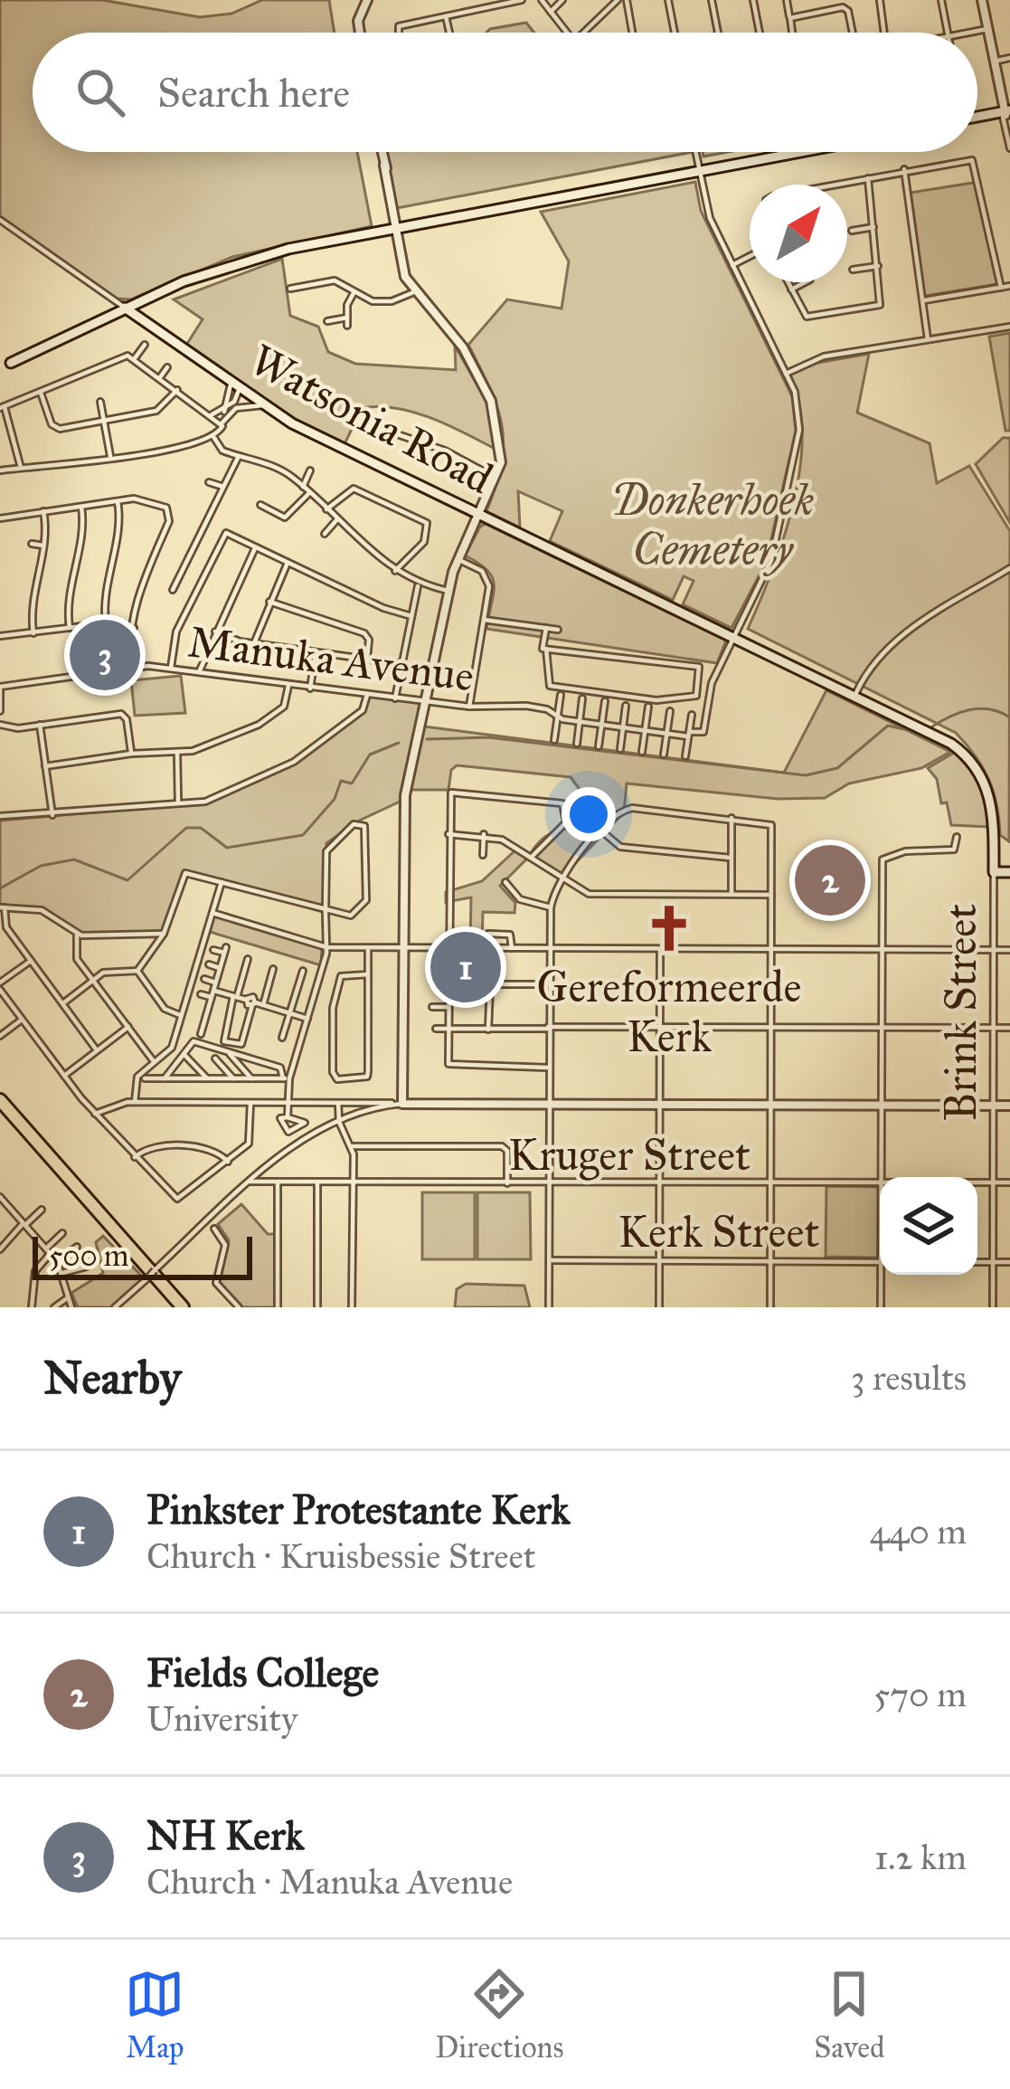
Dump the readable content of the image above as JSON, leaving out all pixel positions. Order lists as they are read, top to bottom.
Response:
{
  "streets": {
    "main road": ["Watsonia Road", "Brink Street"],
    "street": ["Manuka Avenue", "Kruger Street", "Kerk Street"]
  },
  "crossings": [
    ["Watsonia Road", "Brink Street"],
    ["Brink Street", "Kruger Street"]
  ],
  "parks": ["Donkerhoek Cemetery"],
  "places": {
    "church": ["Gereformeerde Kerk"]
  },
  "scale_bar": "500 m",
  "north": "top right",
  "page": {
    "search": "Search here",
    "pins": ["3", "2", "1"],
    "scale": "500 m",
    "heading": ["Nearby", "3 results"],
    "list": [
      {
        "mark": "1",
        "name": "Pinkster Protestante Kerk",
        "note": "Church · Kruisbessie Street",
        "value": "440 m"
      },
      {
        "mark": "2",
        "name": "Fields College",
        "note": "University",
        "value": "570 m"
      },
      {
        "mark": "3",
        "name": "NH Kerk",
        "note": "Church · Manuka Avenue",
        "value": "1.2 km"
      }
    ],
    "nav": ["Map", "Directions", "Saved"]
  }
}
